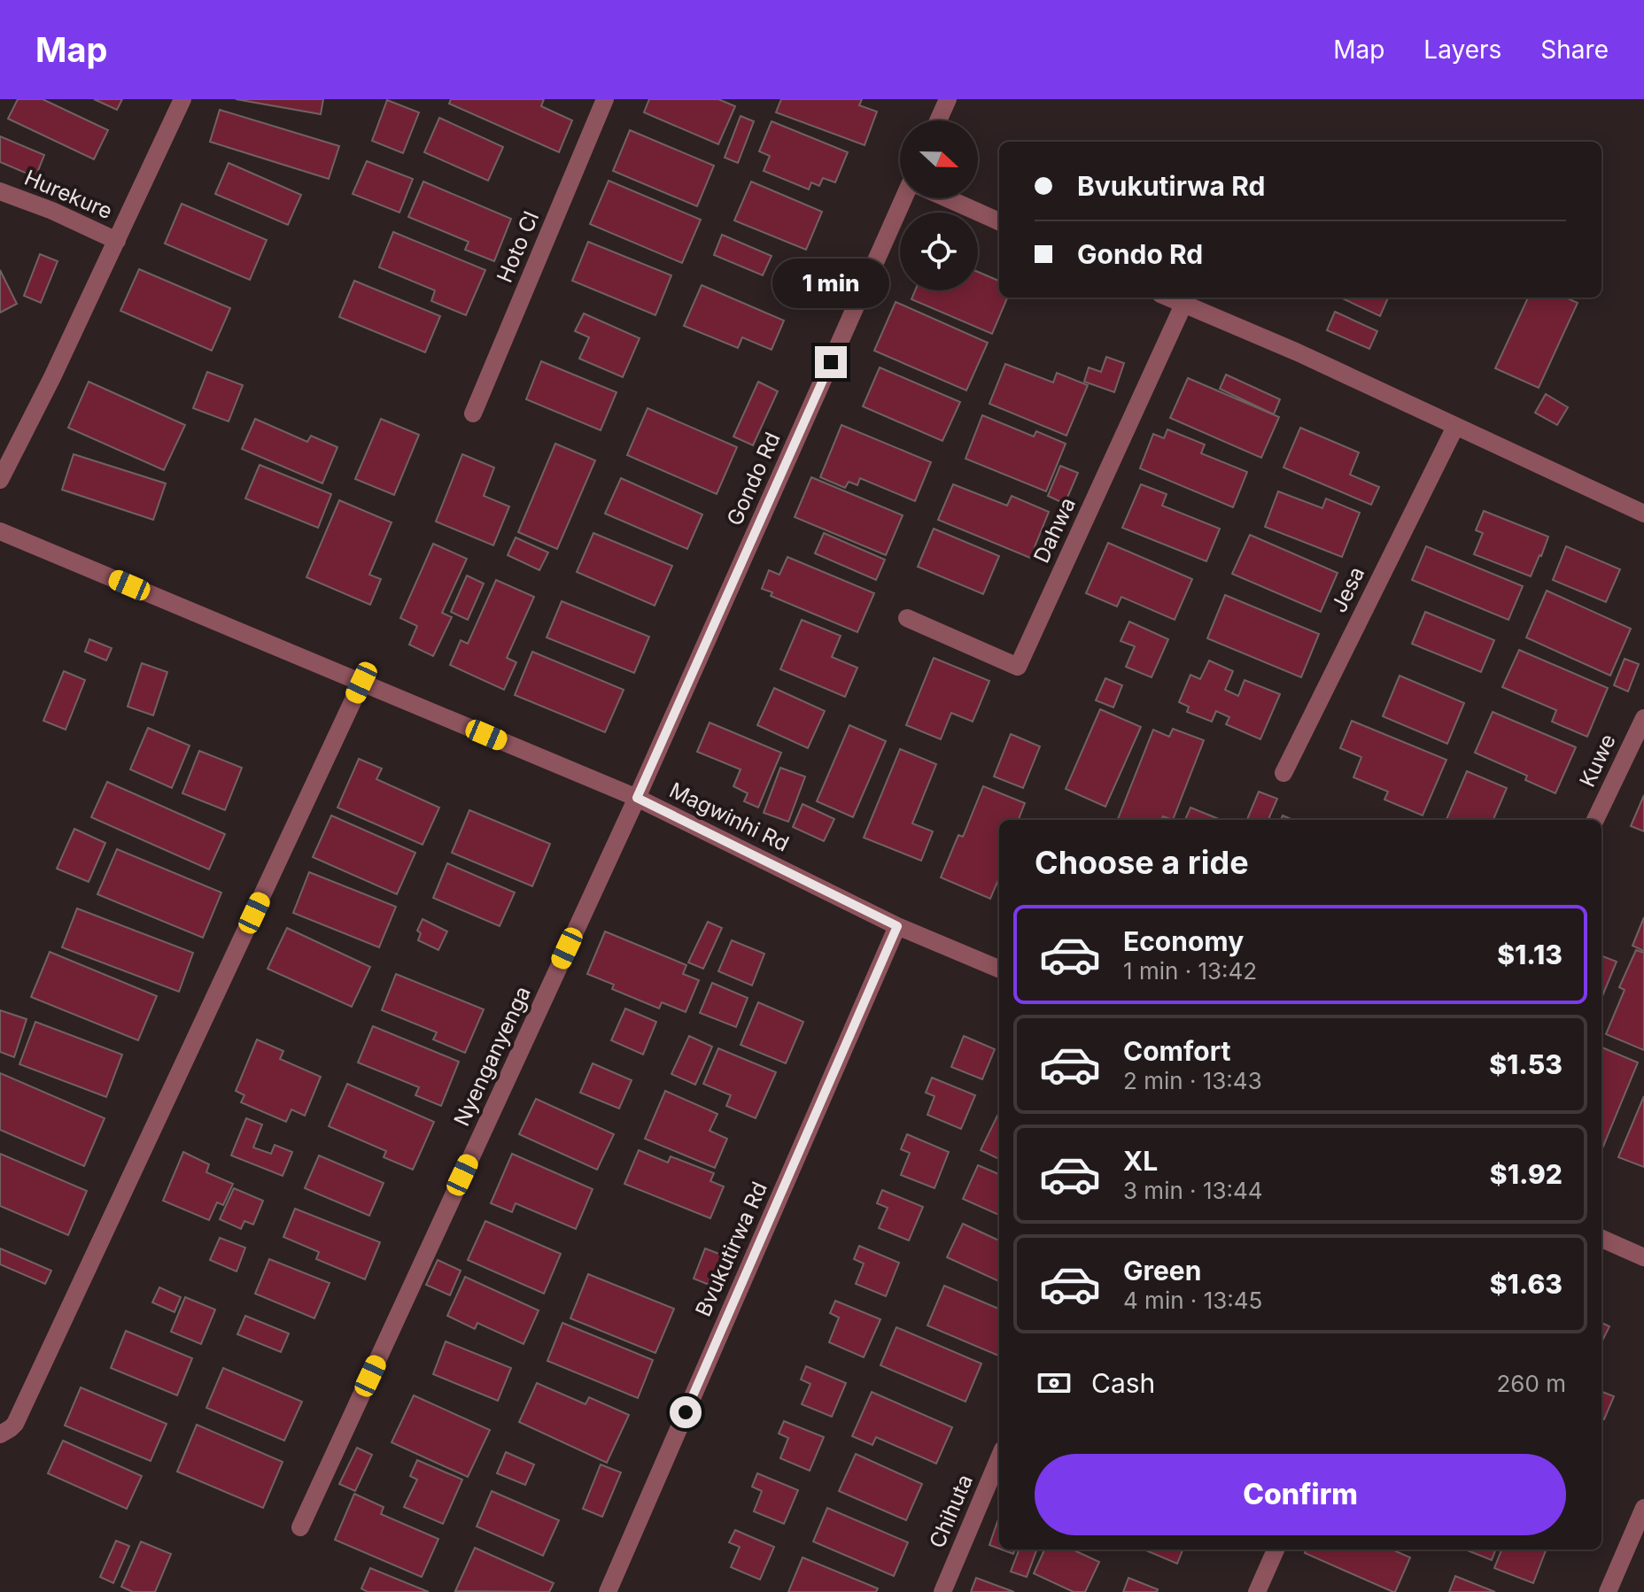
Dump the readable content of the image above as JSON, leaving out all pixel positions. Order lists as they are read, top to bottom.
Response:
{
  "streets": {
    "street": [
      "Hurekure",
      "Hoto Cl",
      "Gondo Rd",
      "Dahwa",
      "Jesa",
      "Kuwe",
      "Magwinhi Rd",
      "Nyenganyenga",
      "Bvukutirwa Rd",
      "Chihuta"
    ]
  },
  "crossings": [
    ["Gondo Rd", "Magwinhi Rd"],
    ["Gondo Rd", "Nyenganyenga"],
    ["Magwinhi Rd", "Nyenganyenga"],
    ["Magwinhi Rd", "Bvukutirwa Rd"]
  ],
  "north": "right",
  "page": {
    "header": "Map",
    "nav": ["Map", "Layers", "Share"],
    "banner": ["Bvukutirwa Rd", "Gondo Rd"],
    "bubble": "1 min",
    "heading": "Choose a ride",
    "list": [
      {
        "name": "Economy",
        "note": "1 min · 13:42",
        "value": "$1.13"
      },
      {
        "name": "Comfort",
        "note": "2 min · 13:43",
        "value": "$1.53"
      },
      {
        "name": "XL",
        "note": "3 min · 13:44",
        "value": "$1.92"
      },
      {
        "name": "Green",
        "note": "4 min · 13:45",
        "value": "$1.63"
      }
    ],
    "pay": ["Cash", "260 m"],
    "buttons": "Confirm"
  }
}
